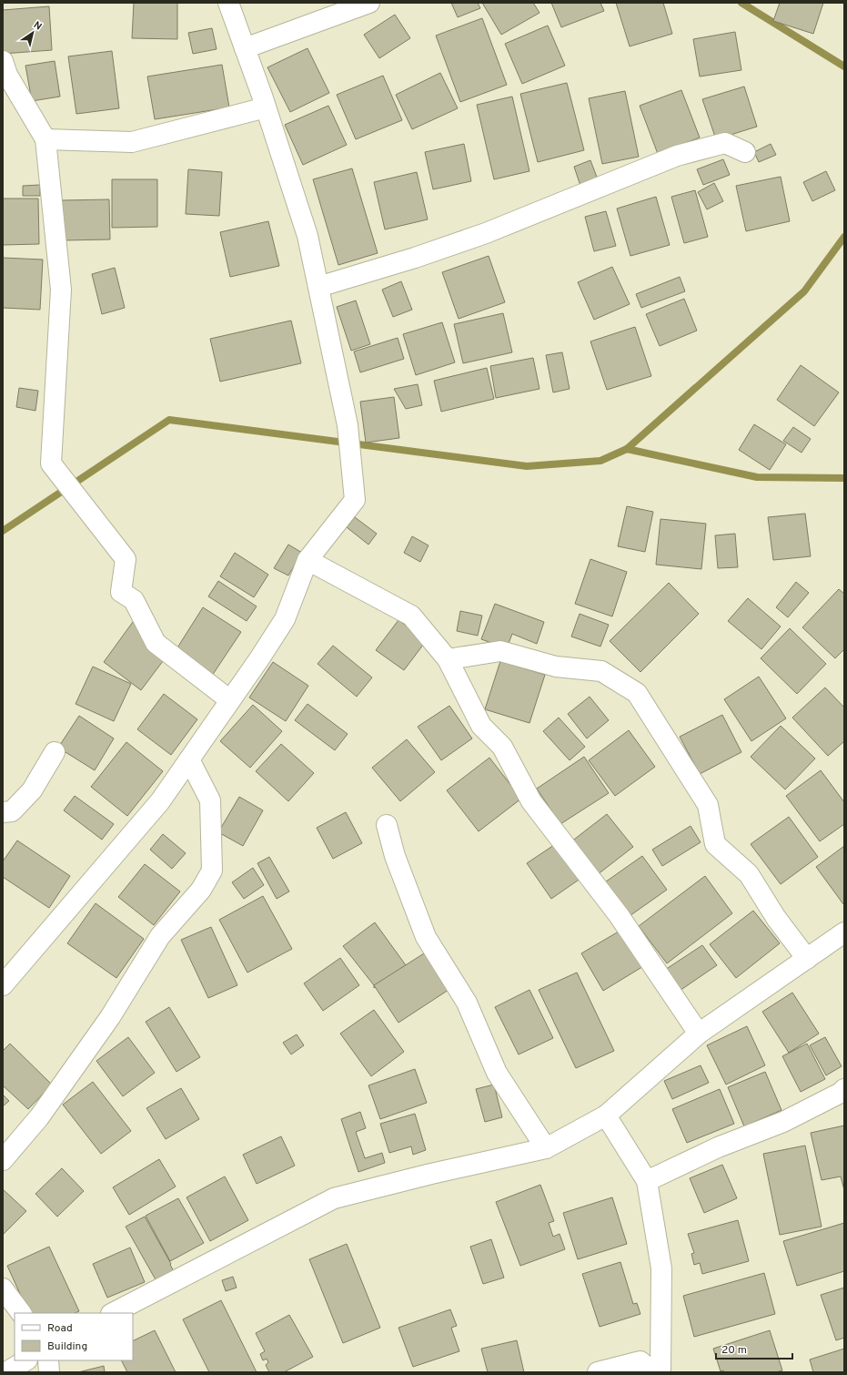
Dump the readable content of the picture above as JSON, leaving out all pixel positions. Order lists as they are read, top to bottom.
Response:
{
  "legend": ["Road", "Building"],
  "scale_bar": "20 m",
  "north": "top right"
}
